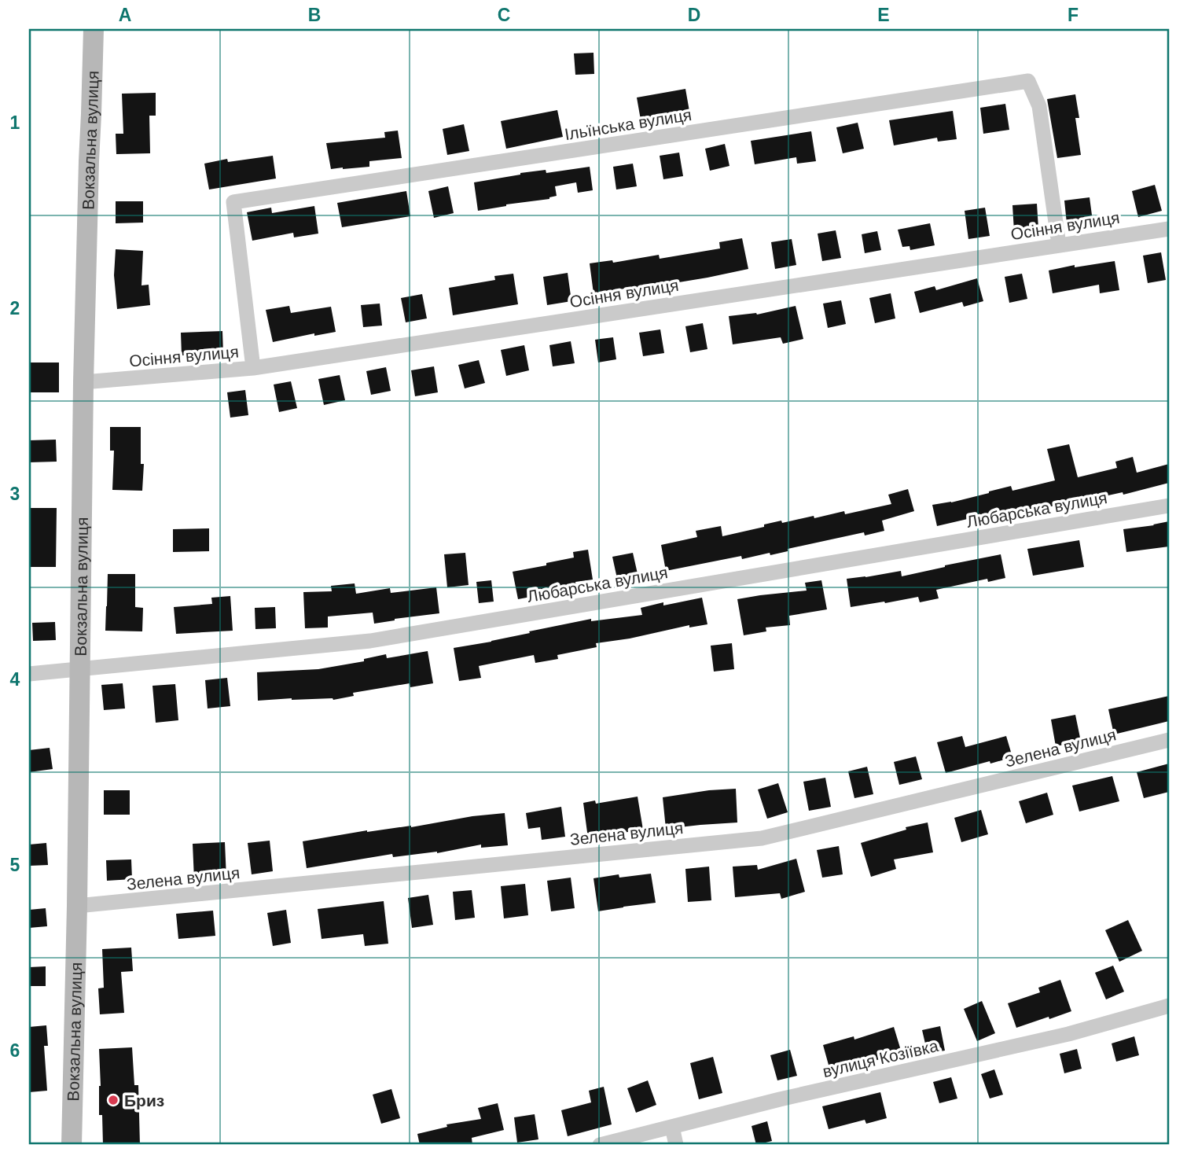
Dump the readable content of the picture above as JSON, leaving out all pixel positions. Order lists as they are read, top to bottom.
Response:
{
  "streets": {
    "main road": ["Вокзальна вулиця"],
    "street": [
      "Ільїнська вулиця",
      "Осіння вулиця",
      "Любарська вулиця",
      "Зелена вулиця",
      "вулиця Козіївка"
    ]
  },
  "crossings": [
    ["Ільїнська вулиця", "Осіння вулиця"],
    ["Вокзальна вулиця", "Осіння вулиця"],
    ["Вокзальна вулиця", "Любарська вулиця"],
    ["Вокзальна вулиця", "Зелена вулиця"]
  ],
  "places": ["Бриз"],
  "grid": {
    "columns": [
      "A",
      "B",
      "C",
      "D",
      "E",
      "F"
    ],
    "rows": [
      "1",
      "2",
      "3",
      "4",
      "5",
      "6"
    ]
  }
}
